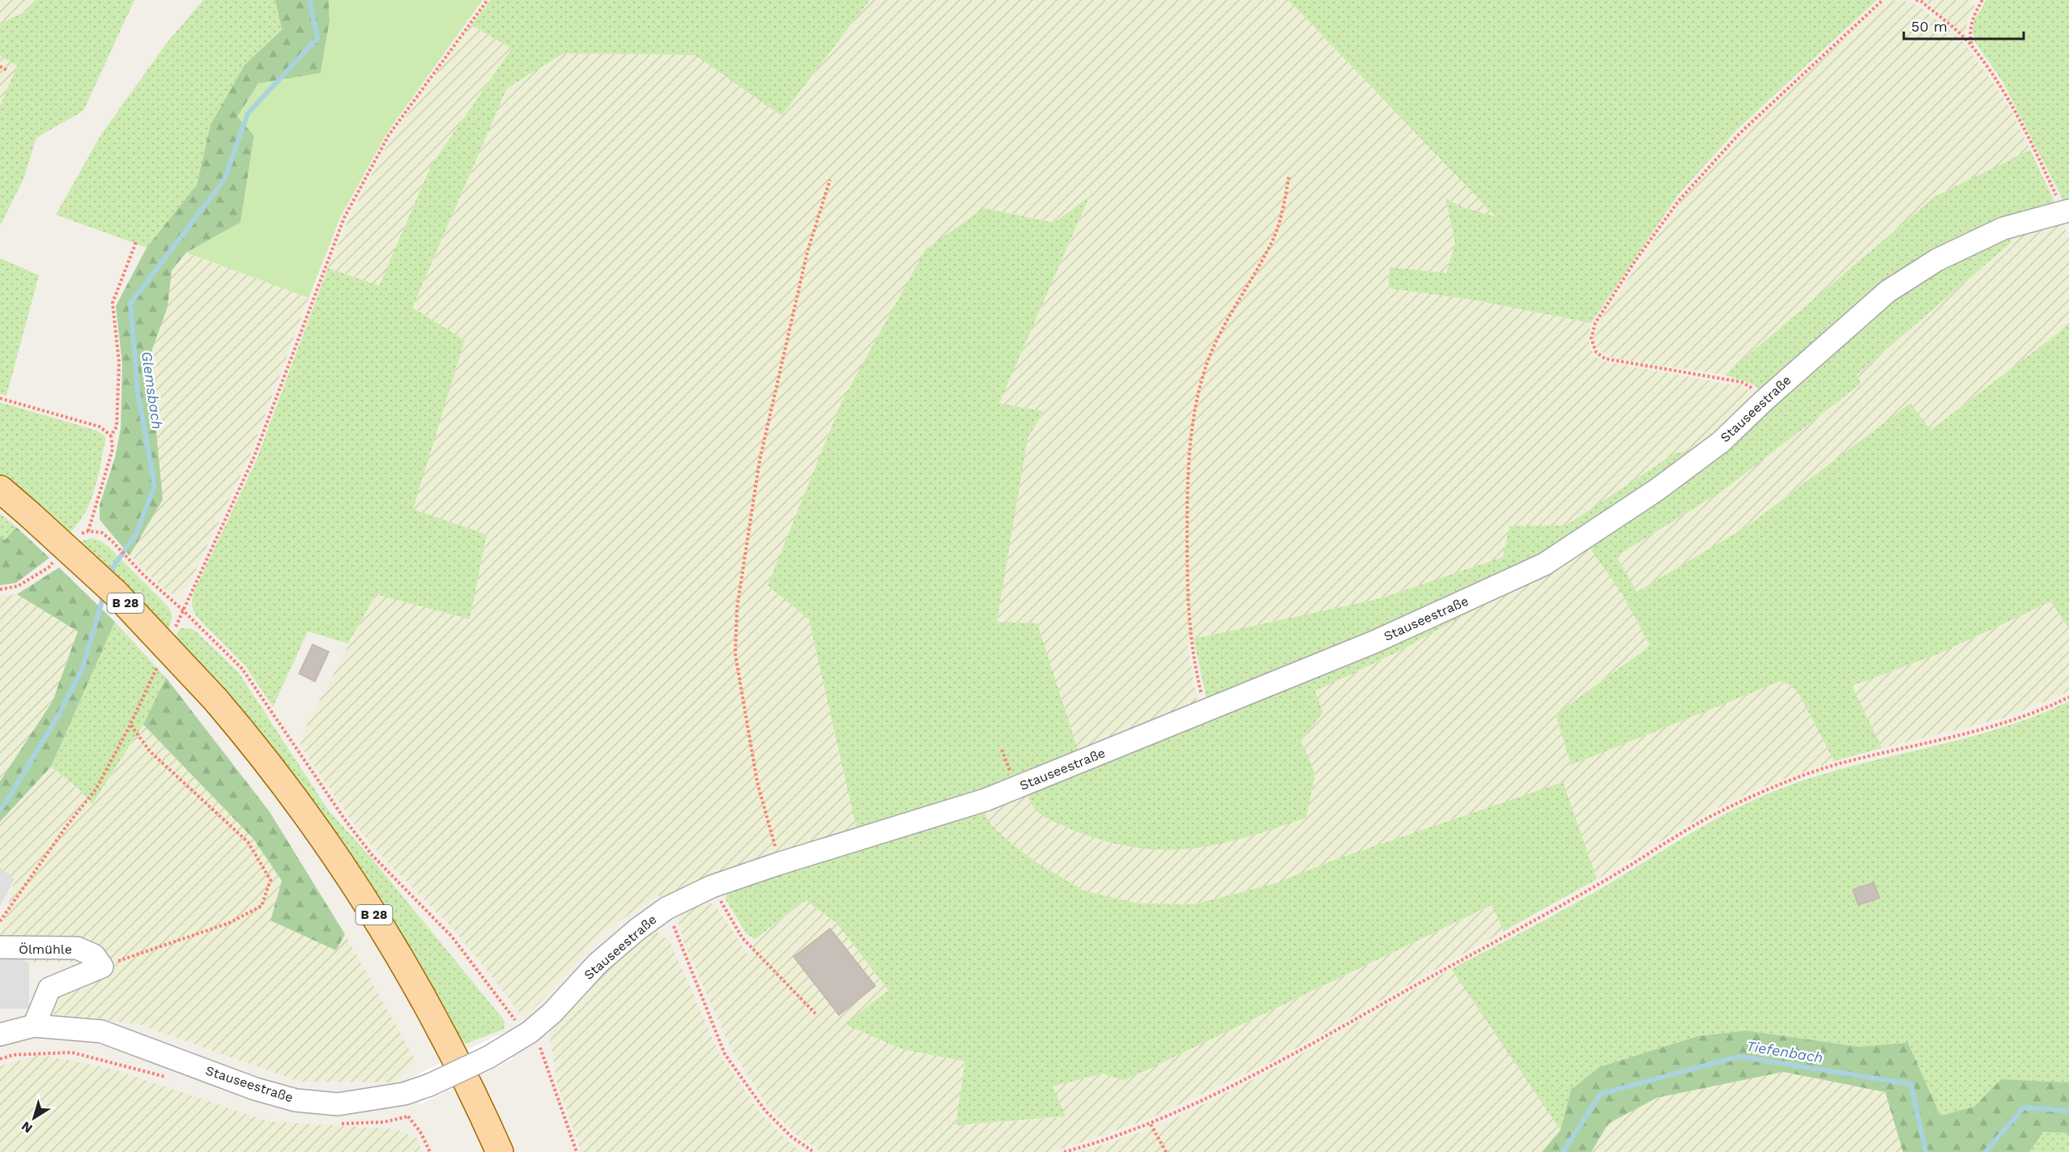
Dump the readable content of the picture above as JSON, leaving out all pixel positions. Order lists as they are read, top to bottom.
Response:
{
  "streets": {
    "main road": ["B 28"],
    "street": ["Stauseestraße", "Ölmühle"]
  },
  "water": ["Glemsbach", "Tiefenbach"],
  "scale_bar": "50 m",
  "north": "bottom left"
}
